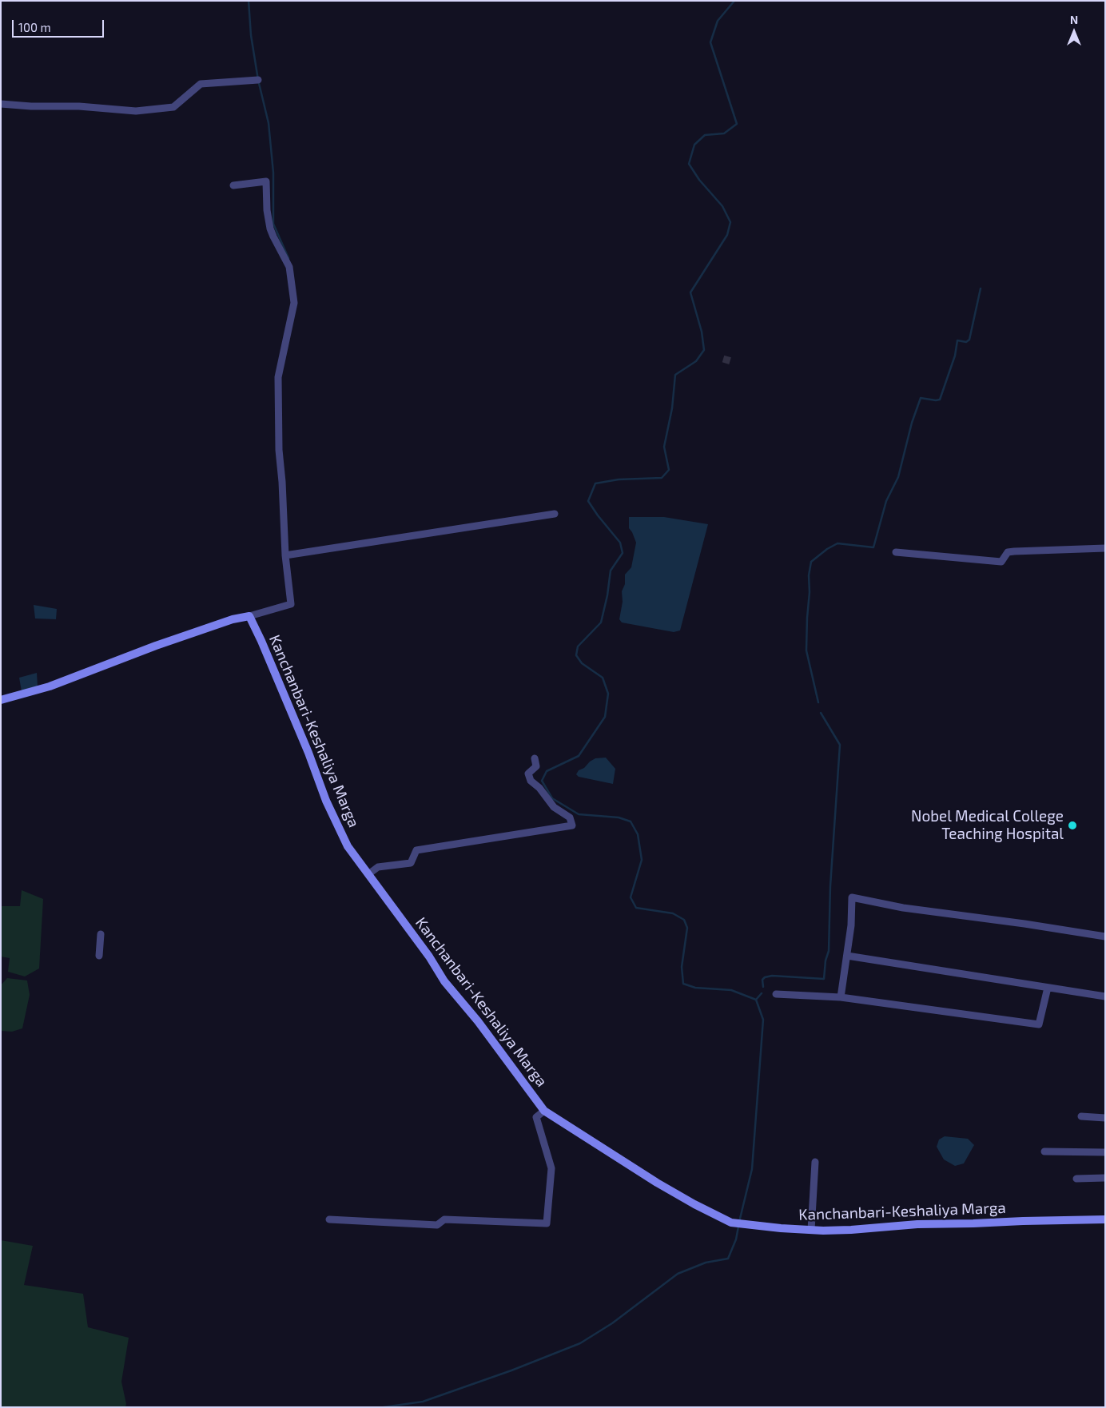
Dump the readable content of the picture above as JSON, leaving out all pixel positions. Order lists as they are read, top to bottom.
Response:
{
  "streets": {
    "street": ["Kanchanbari-Keshaliya Marga"]
  },
  "places": ["Nobel Medical College Teaching Hospital"],
  "scale_bar": "100 m",
  "north": "top"
}
